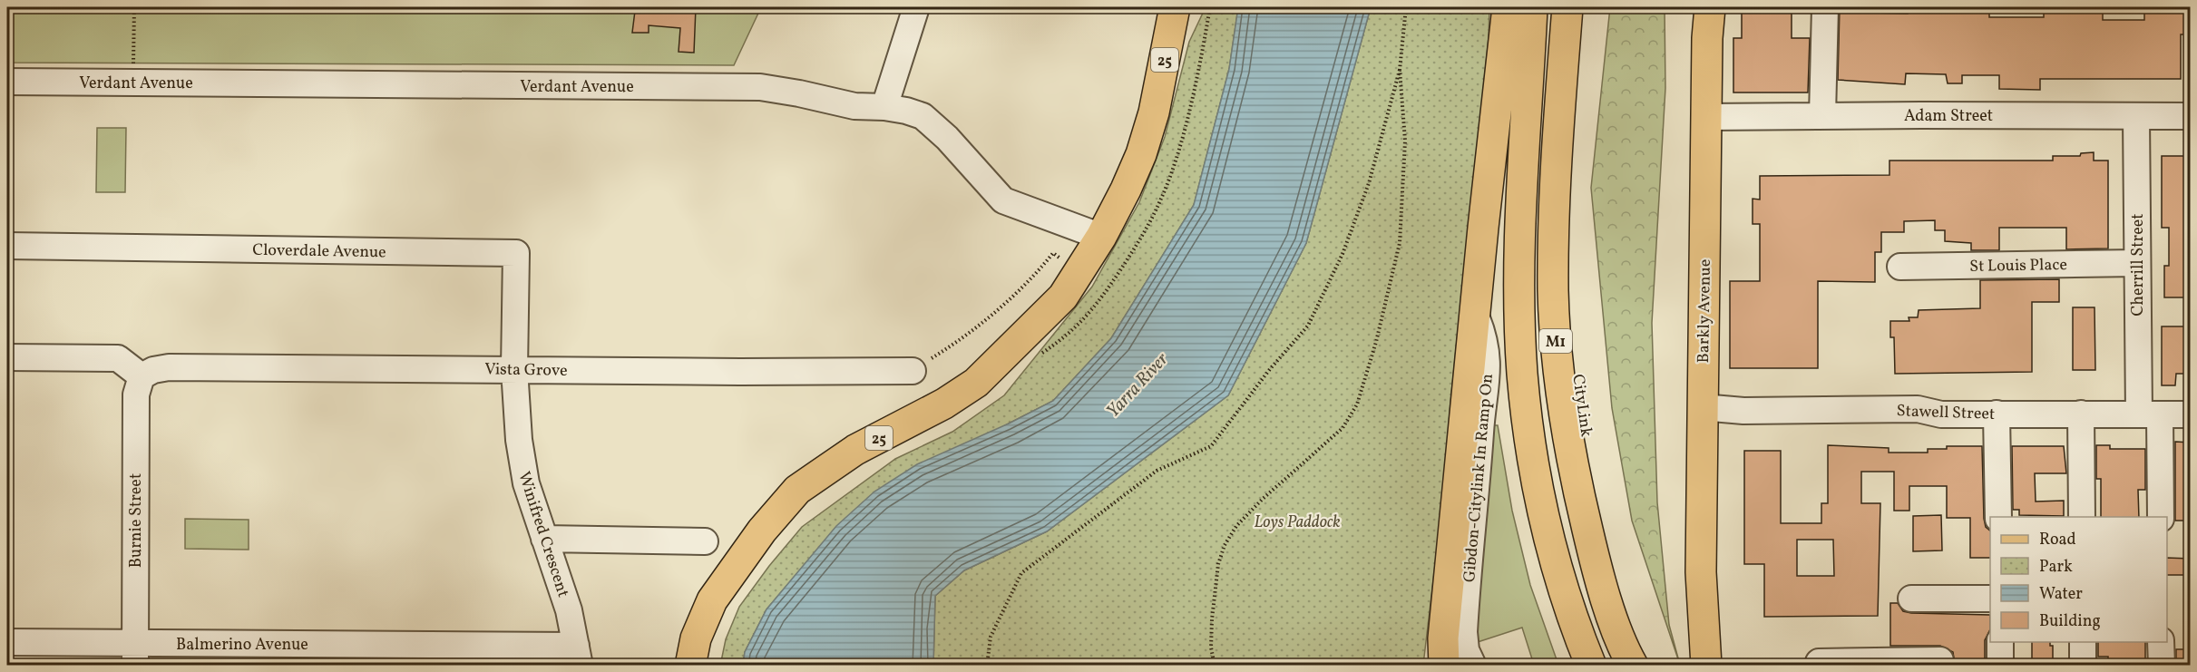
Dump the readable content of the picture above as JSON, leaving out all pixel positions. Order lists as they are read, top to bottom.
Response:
{
  "streets": {
    "main road": [
      "25",
      "Barkly Avenue",
      "M1",
      "CityLink"
    ],
    "street": [
      "Verdant Avenue",
      "Adam Street",
      "Cloverdale Avenue",
      "St Louis Place",
      "Cherrill Street",
      "Vista Grove",
      "Stawell Street",
      "Burnie Street",
      "Winifred Crescent",
      "Balmerino Avenue"
    ]
  },
  "crossings": [
    ["25", "Verdant Avenue"],
    ["Adam Street", "Cherrill Street"],
    ["Adam Street", "Barkly Avenue"],
    ["Cloverdale Avenue", "Vista Grove"],
    ["Cloverdale Avenue", "Winifred Crescent"],
    ["St Louis Place", "Cherrill Street"],
    ["Cherrill Street", "Stawell Street"],
    ["Barkly Avenue", "Stawell Street"],
    ["Vista Grove", "Burnie Street"],
    ["Vista Grove", "Winifred Crescent"],
    ["Burnie Street", "Balmerino Avenue"],
    ["Winifred Crescent", "Balmerino Avenue"]
  ],
  "water": ["Yarra River"],
  "parks": ["Loys Paddock"],
  "legend": [
    "Road",
    "Park",
    "Water",
    "Building"
  ]
}
